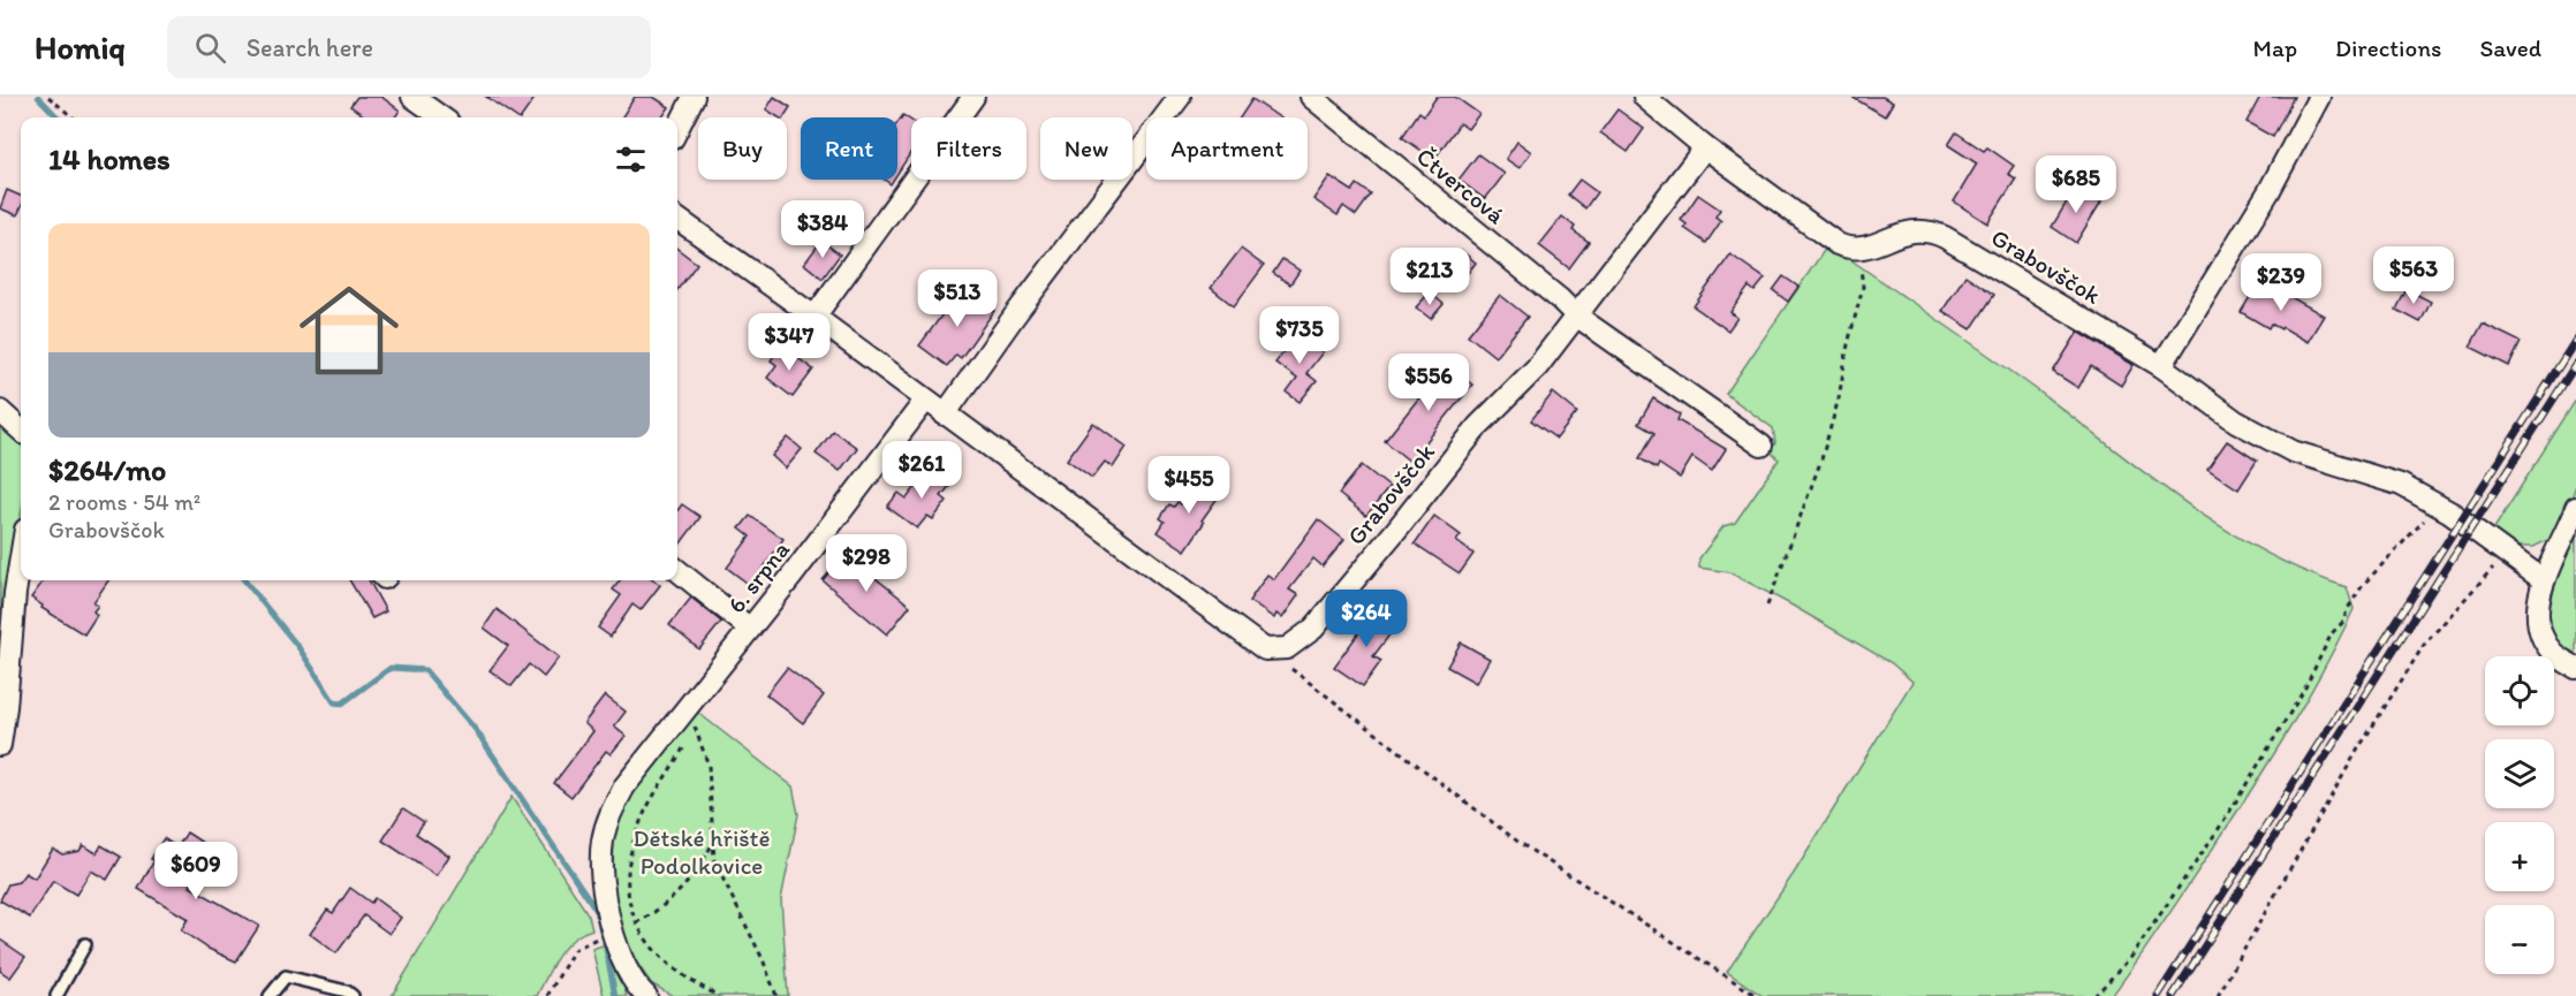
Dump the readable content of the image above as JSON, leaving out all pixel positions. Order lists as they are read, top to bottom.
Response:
{
  "streets": {
    "street": ["Čtvercová", "Grabovščok", "6. srpna"]
  },
  "crossings": [
    ["Čtvercová", "Grabovščok"]
  ],
  "parks": ["Dětské hřiště Podolkovice"],
  "page": {
    "header": "Homiq",
    "search": "Search here",
    "nav": ["Map", "Directions", "Saved"],
    "chip": [
      "Buy",
      "Rent",
      "Filters",
      "New",
      "Apartment"
    ],
    "heading": "14 homes",
    "price": [
      "$685",
      "$384",
      "$563",
      "$213",
      "$239",
      "$513",
      "$735",
      "$347",
      "$556",
      "$261",
      "$455",
      "$298",
      "$264",
      "$609"
    ],
    "list": [
      {
        "name": "$264/mo",
        "note": "2 rooms · 54 m² · Grabovščok"
      }
    ],
    "map_buttons": ["+", "−"]
  }
}
